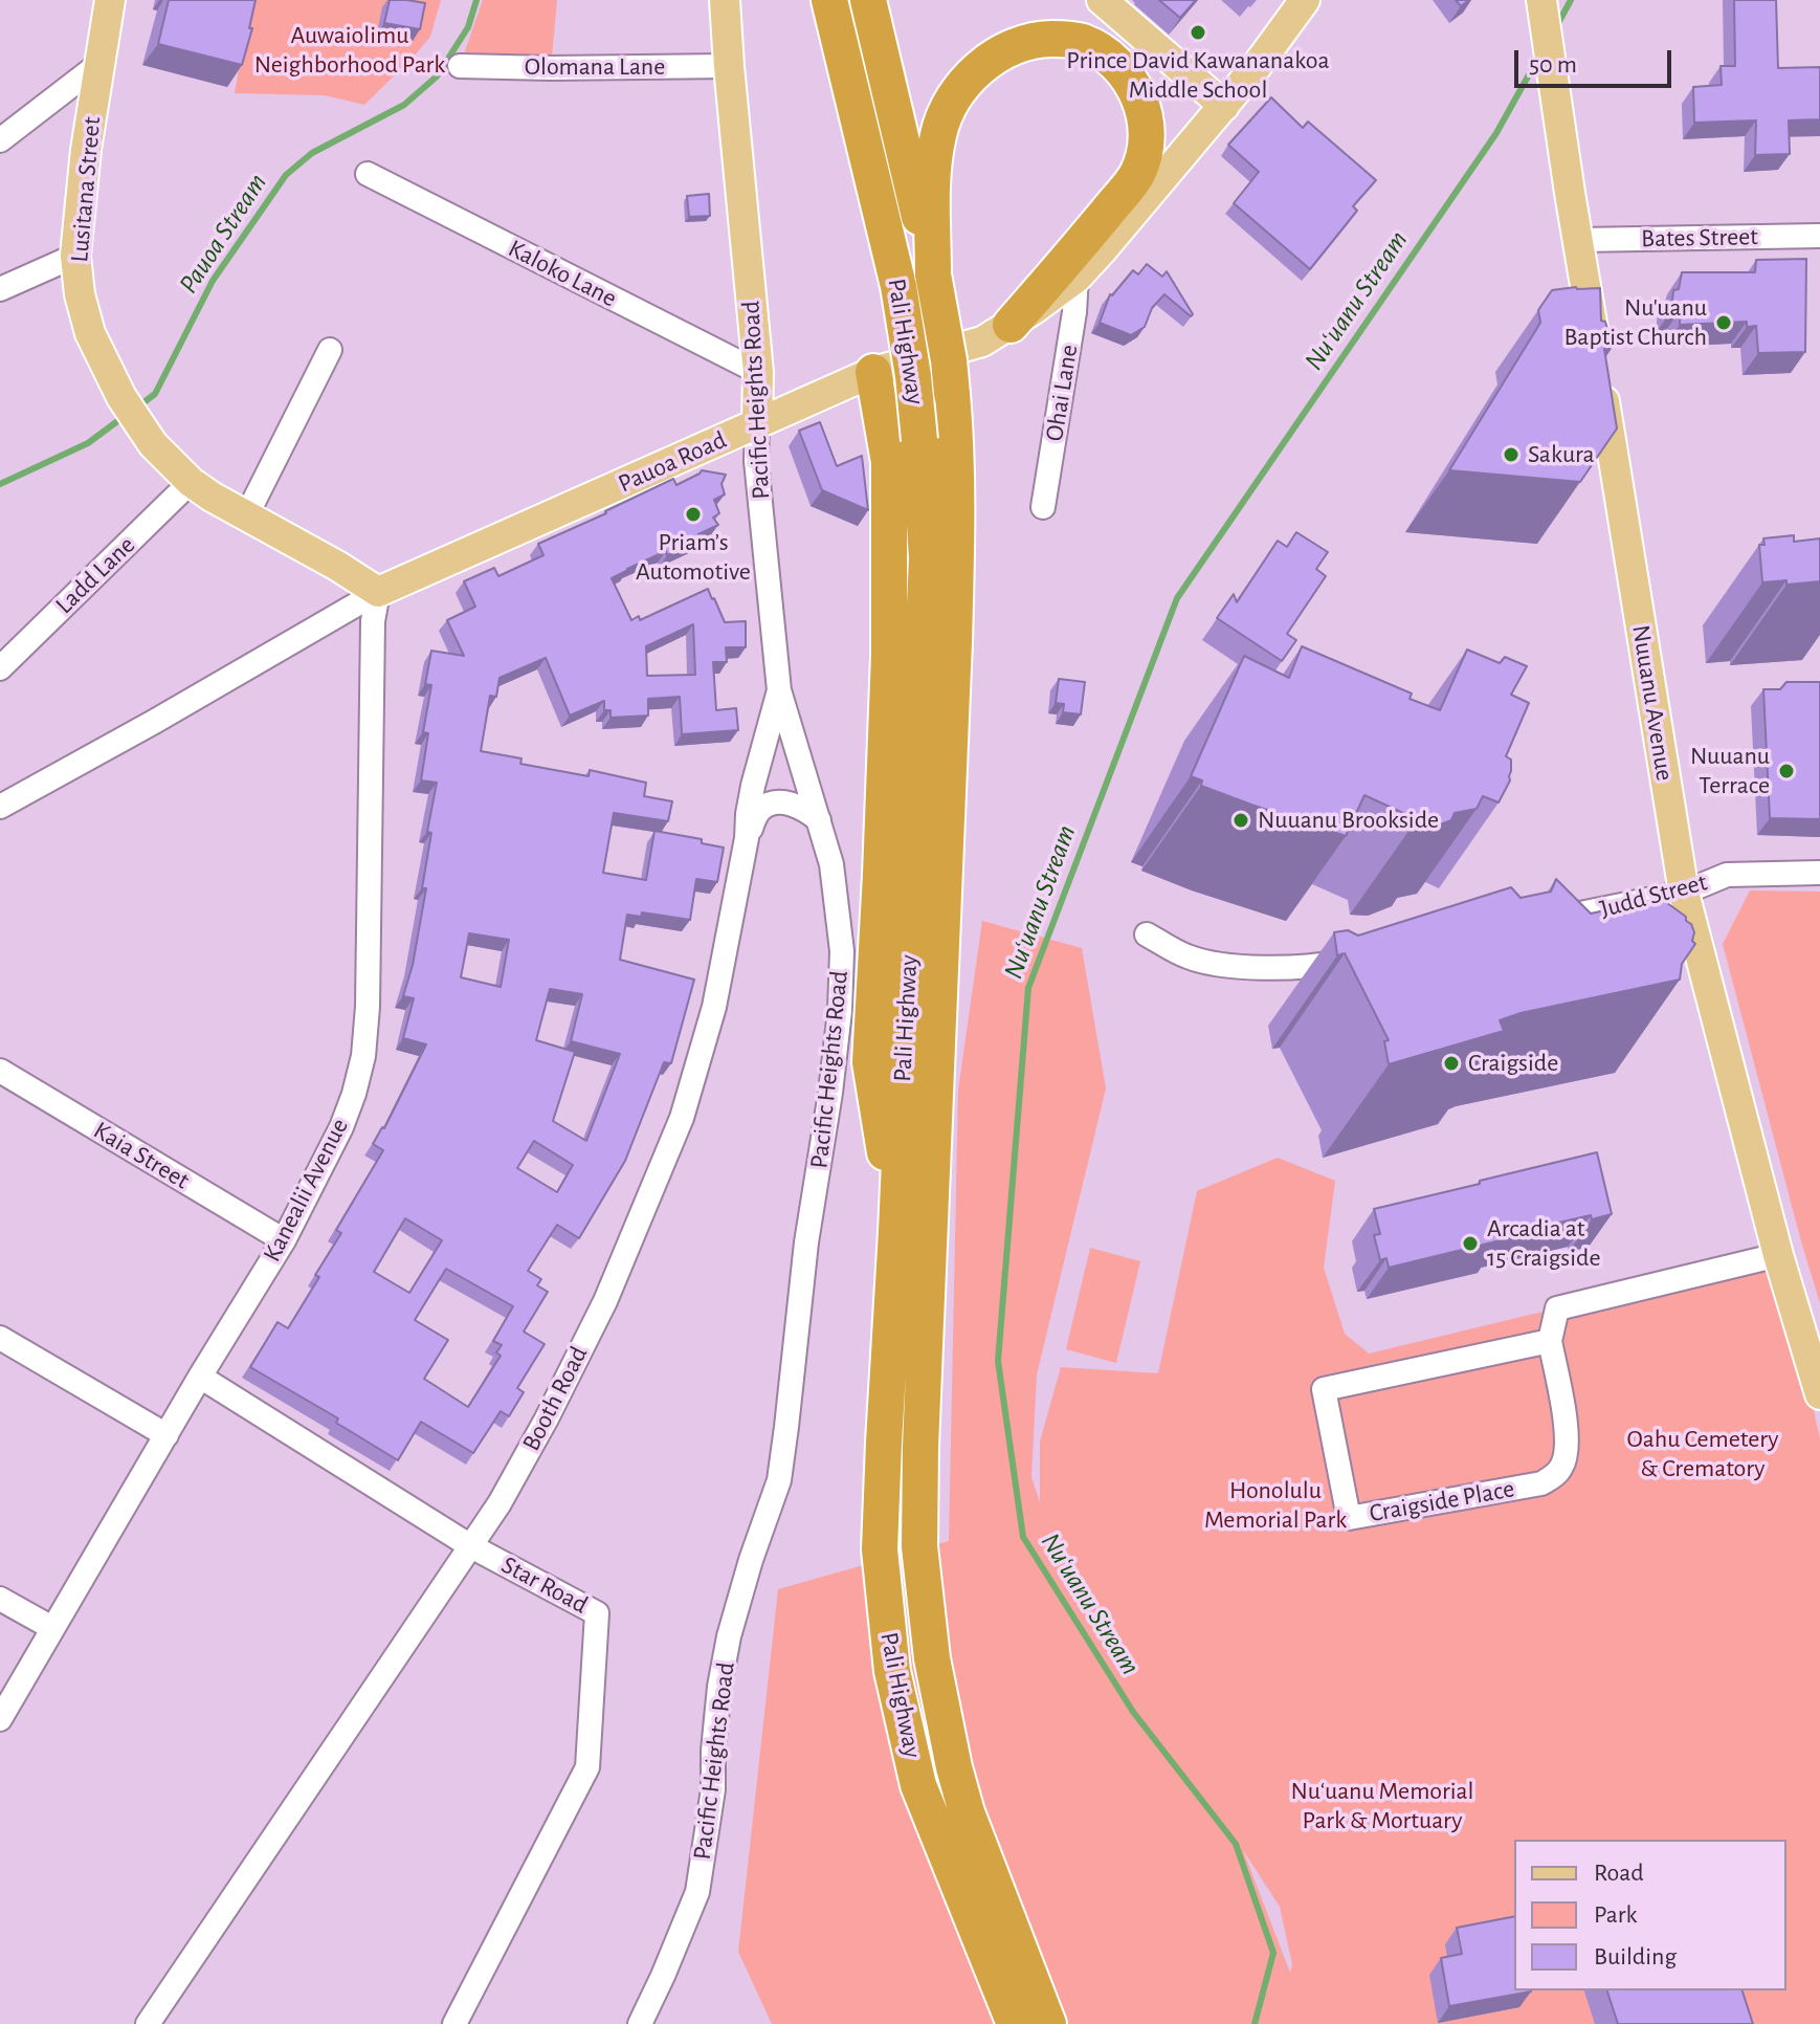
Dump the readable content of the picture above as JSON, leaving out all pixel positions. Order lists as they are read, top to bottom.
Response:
{
  "streets": {
    "highway": ["Pali Highway"],
    "main road": [
      "Lusitana Street",
      "Pacific Heights Road",
      "Pauoa Road",
      "Nuuanu Avenue"
    ],
    "street": [
      "Olomana Lane",
      "Bates Street",
      "Kaloko Lane",
      "Ohai Lane",
      "Ladd Lane",
      "Judd Street",
      "Kaia Street",
      "Kanealii Avenue",
      "Booth Road",
      "Craigside Place",
      "Star Road"
    ]
  },
  "crossings": [
    ["Olomana Lane", "Pacific Heights Road"],
    ["Lusitana Street", "Pauoa Road"],
    ["Lusitana Street", "Ladd Lane"],
    ["Lusitana Street", "Kanealii Avenue"],
    ["Bates Street", "Nuuanu Avenue"],
    ["Kaloko Lane", "Pacific Heights Road"],
    ["Ohai Lane", "Pauoa Road"],
    ["Pacific Heights Road", "Pauoa Road"],
    ["Pacific Heights Road", "Booth Road"],
    ["Pauoa Road", "Kanealii Avenue"],
    ["Nuuanu Avenue", "Judd Street"],
    ["Kaia Street", "Kanealii Avenue"],
    ["Kanealii Avenue", "Star Road"],
    ["Booth Road", "Star Road"]
  ],
  "water": ["Pauoa Stream", "Nuʻuanu Stream"],
  "parks": [
    "Auwaiolimu Neighborhood Park",
    "Oahu Cemetery & Crematory",
    "Honolulu Memorial Park",
    "Nuʻuanu Memorial Park & Mortuary"
  ],
  "places": [
    "Prince David Kawananakoa Middle School",
    "Nu'uanu Baptist Church",
    "Sakura",
    "Priam’s Automotive",
    "Nuuanu Terrace",
    "Nuuanu Brookside",
    "Craigside",
    "Arcadia at 15 Craigside"
  ],
  "legend": ["Road", "Park", "Building"],
  "scale_bar": "50 m"
}
